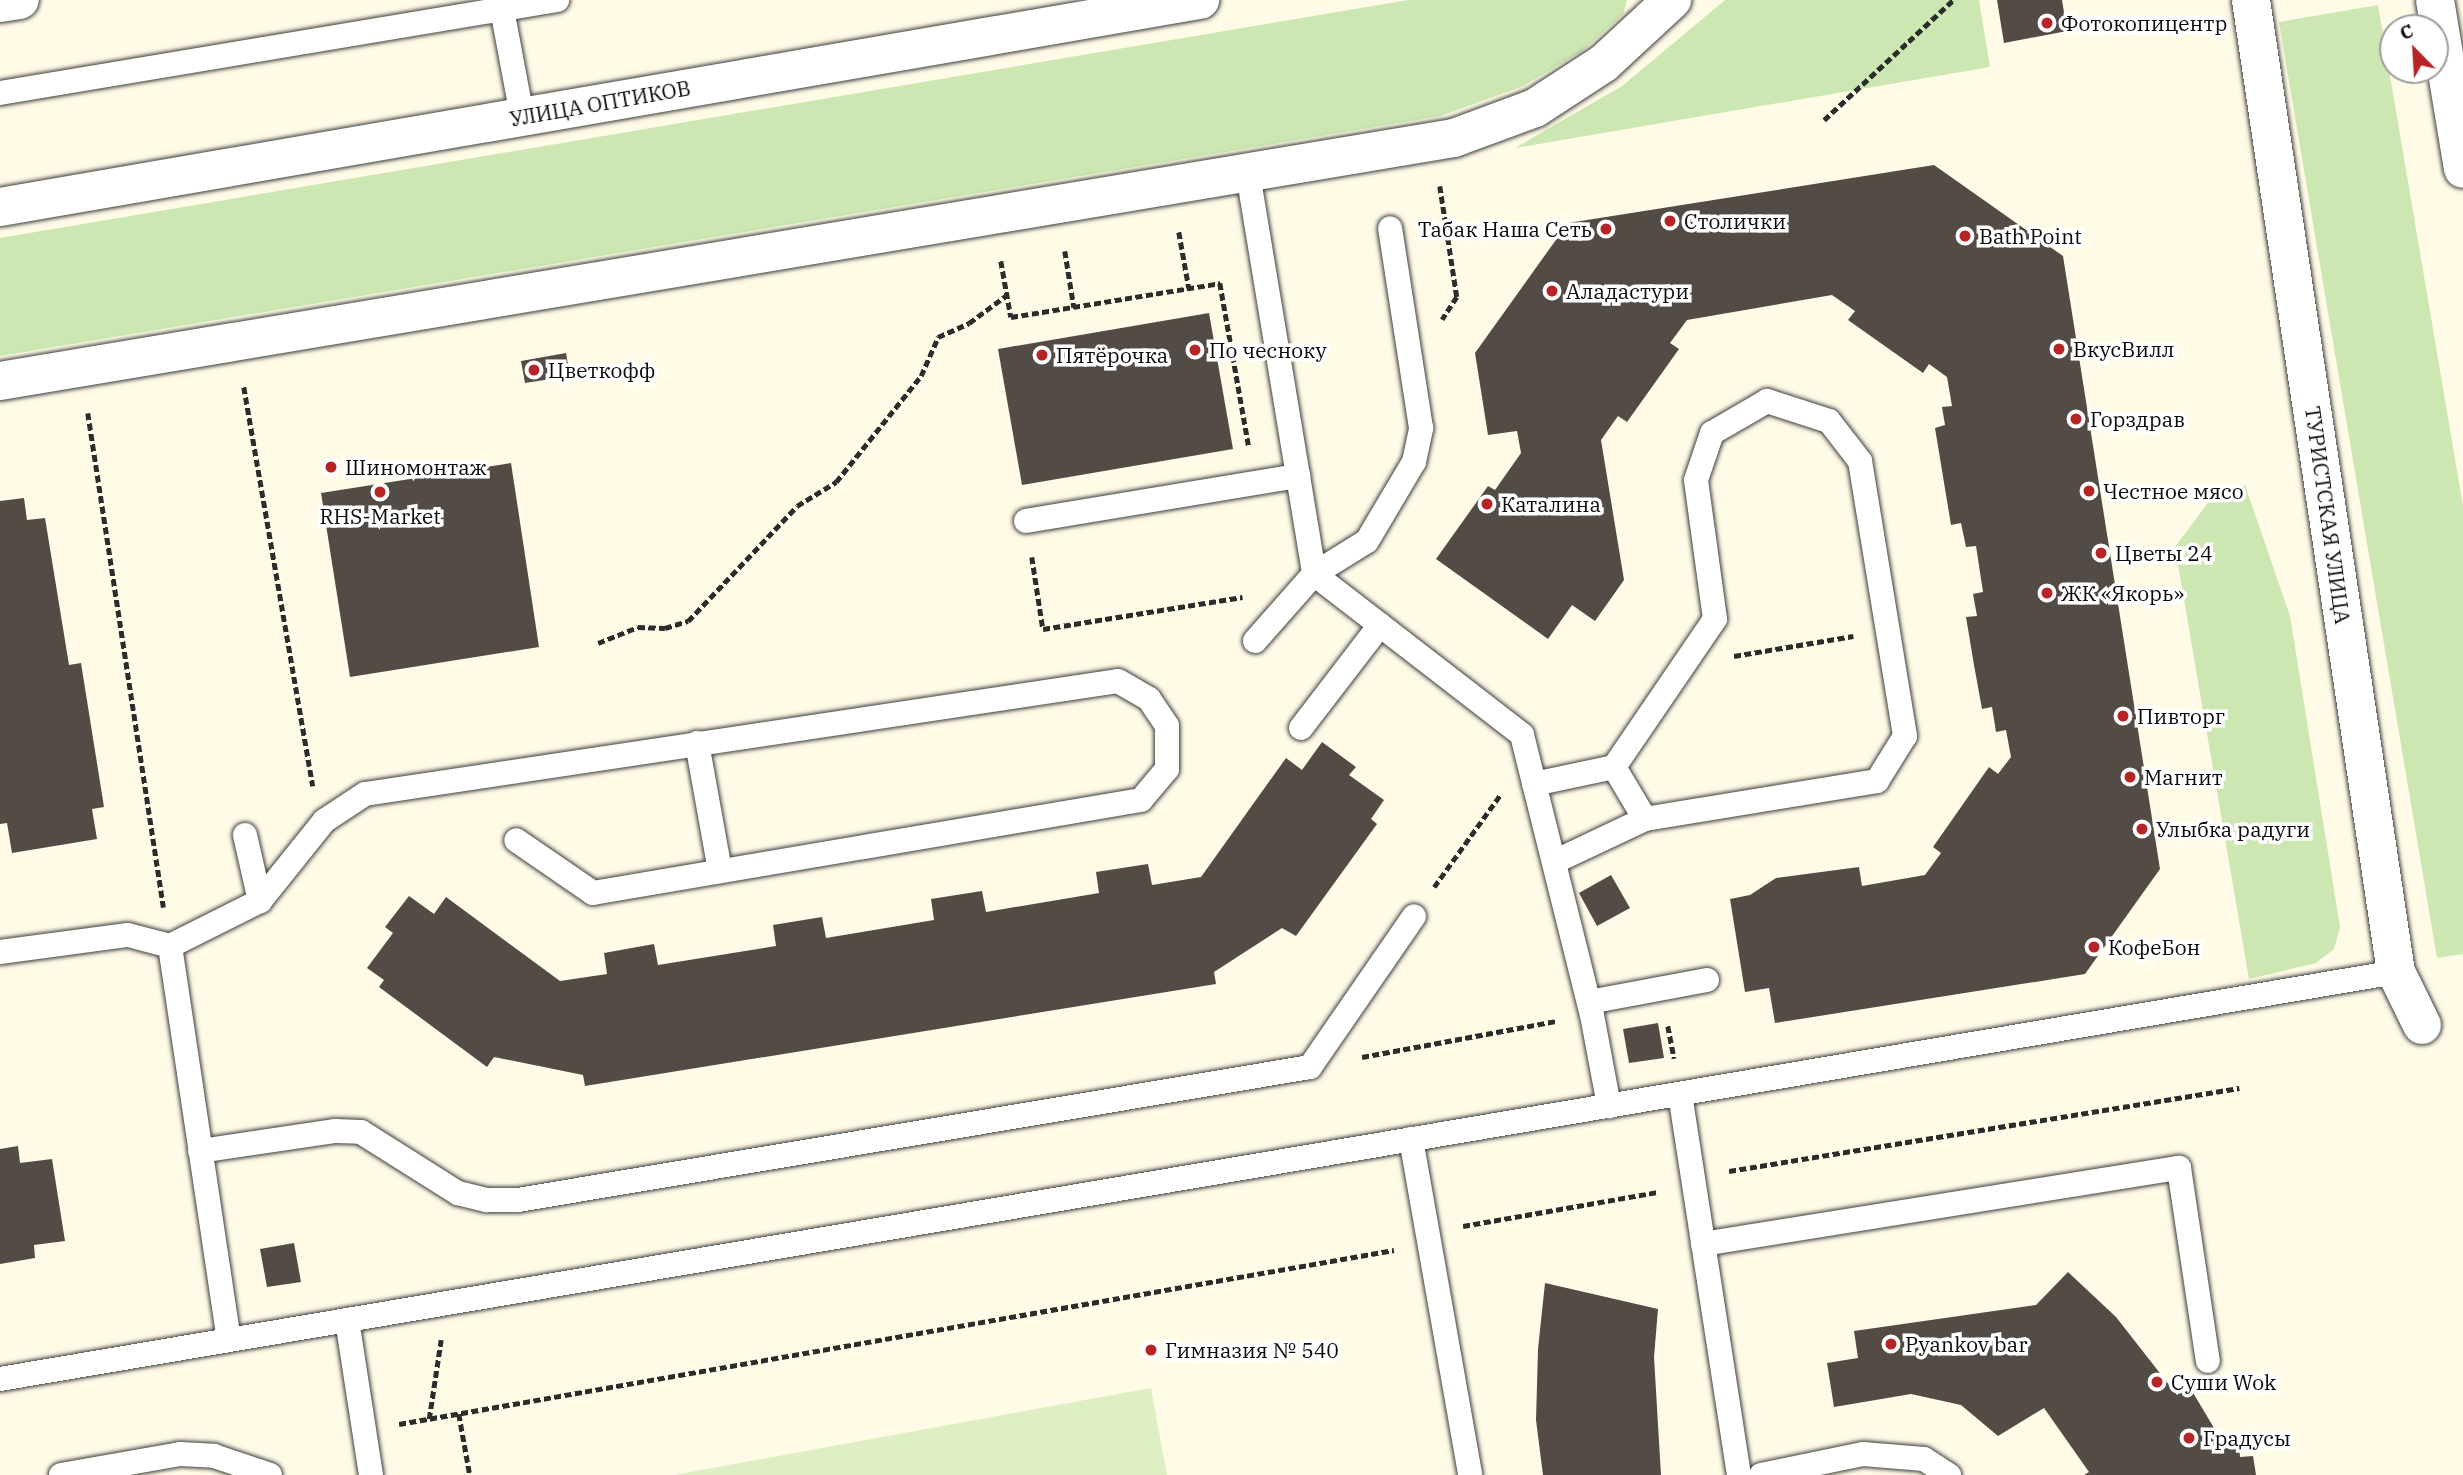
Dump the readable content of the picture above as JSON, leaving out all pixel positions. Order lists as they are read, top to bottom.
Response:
{
  "streets": {
    "street": ["УЛИЦА ОПТИКОВ", "ТУРИСТСКАЯ УЛИЦА"]
  },
  "places": [
    "Фотокопицентр",
    "Столички",
    "Табак Наша Сеть",
    "Bath Point",
    "Аладастури",
    "ВкусВилл",
    "По чесноку",
    "Пятёрочка",
    "Цветкофф",
    "Горздрав",
    "Шиномонтаж",
    "Честное мясо",
    "RHS-Market",
    "Каталина",
    "Цветы 24",
    "ЖК «Якорь»",
    "Пивторг",
    "Магнит",
    "Улыбка радуги",
    "КофеБон",
    "Pyankov bar",
    "Гимназия № 540",
    "Суши Wok",
    "Градусы"
  ],
  "north": "top left"
}
